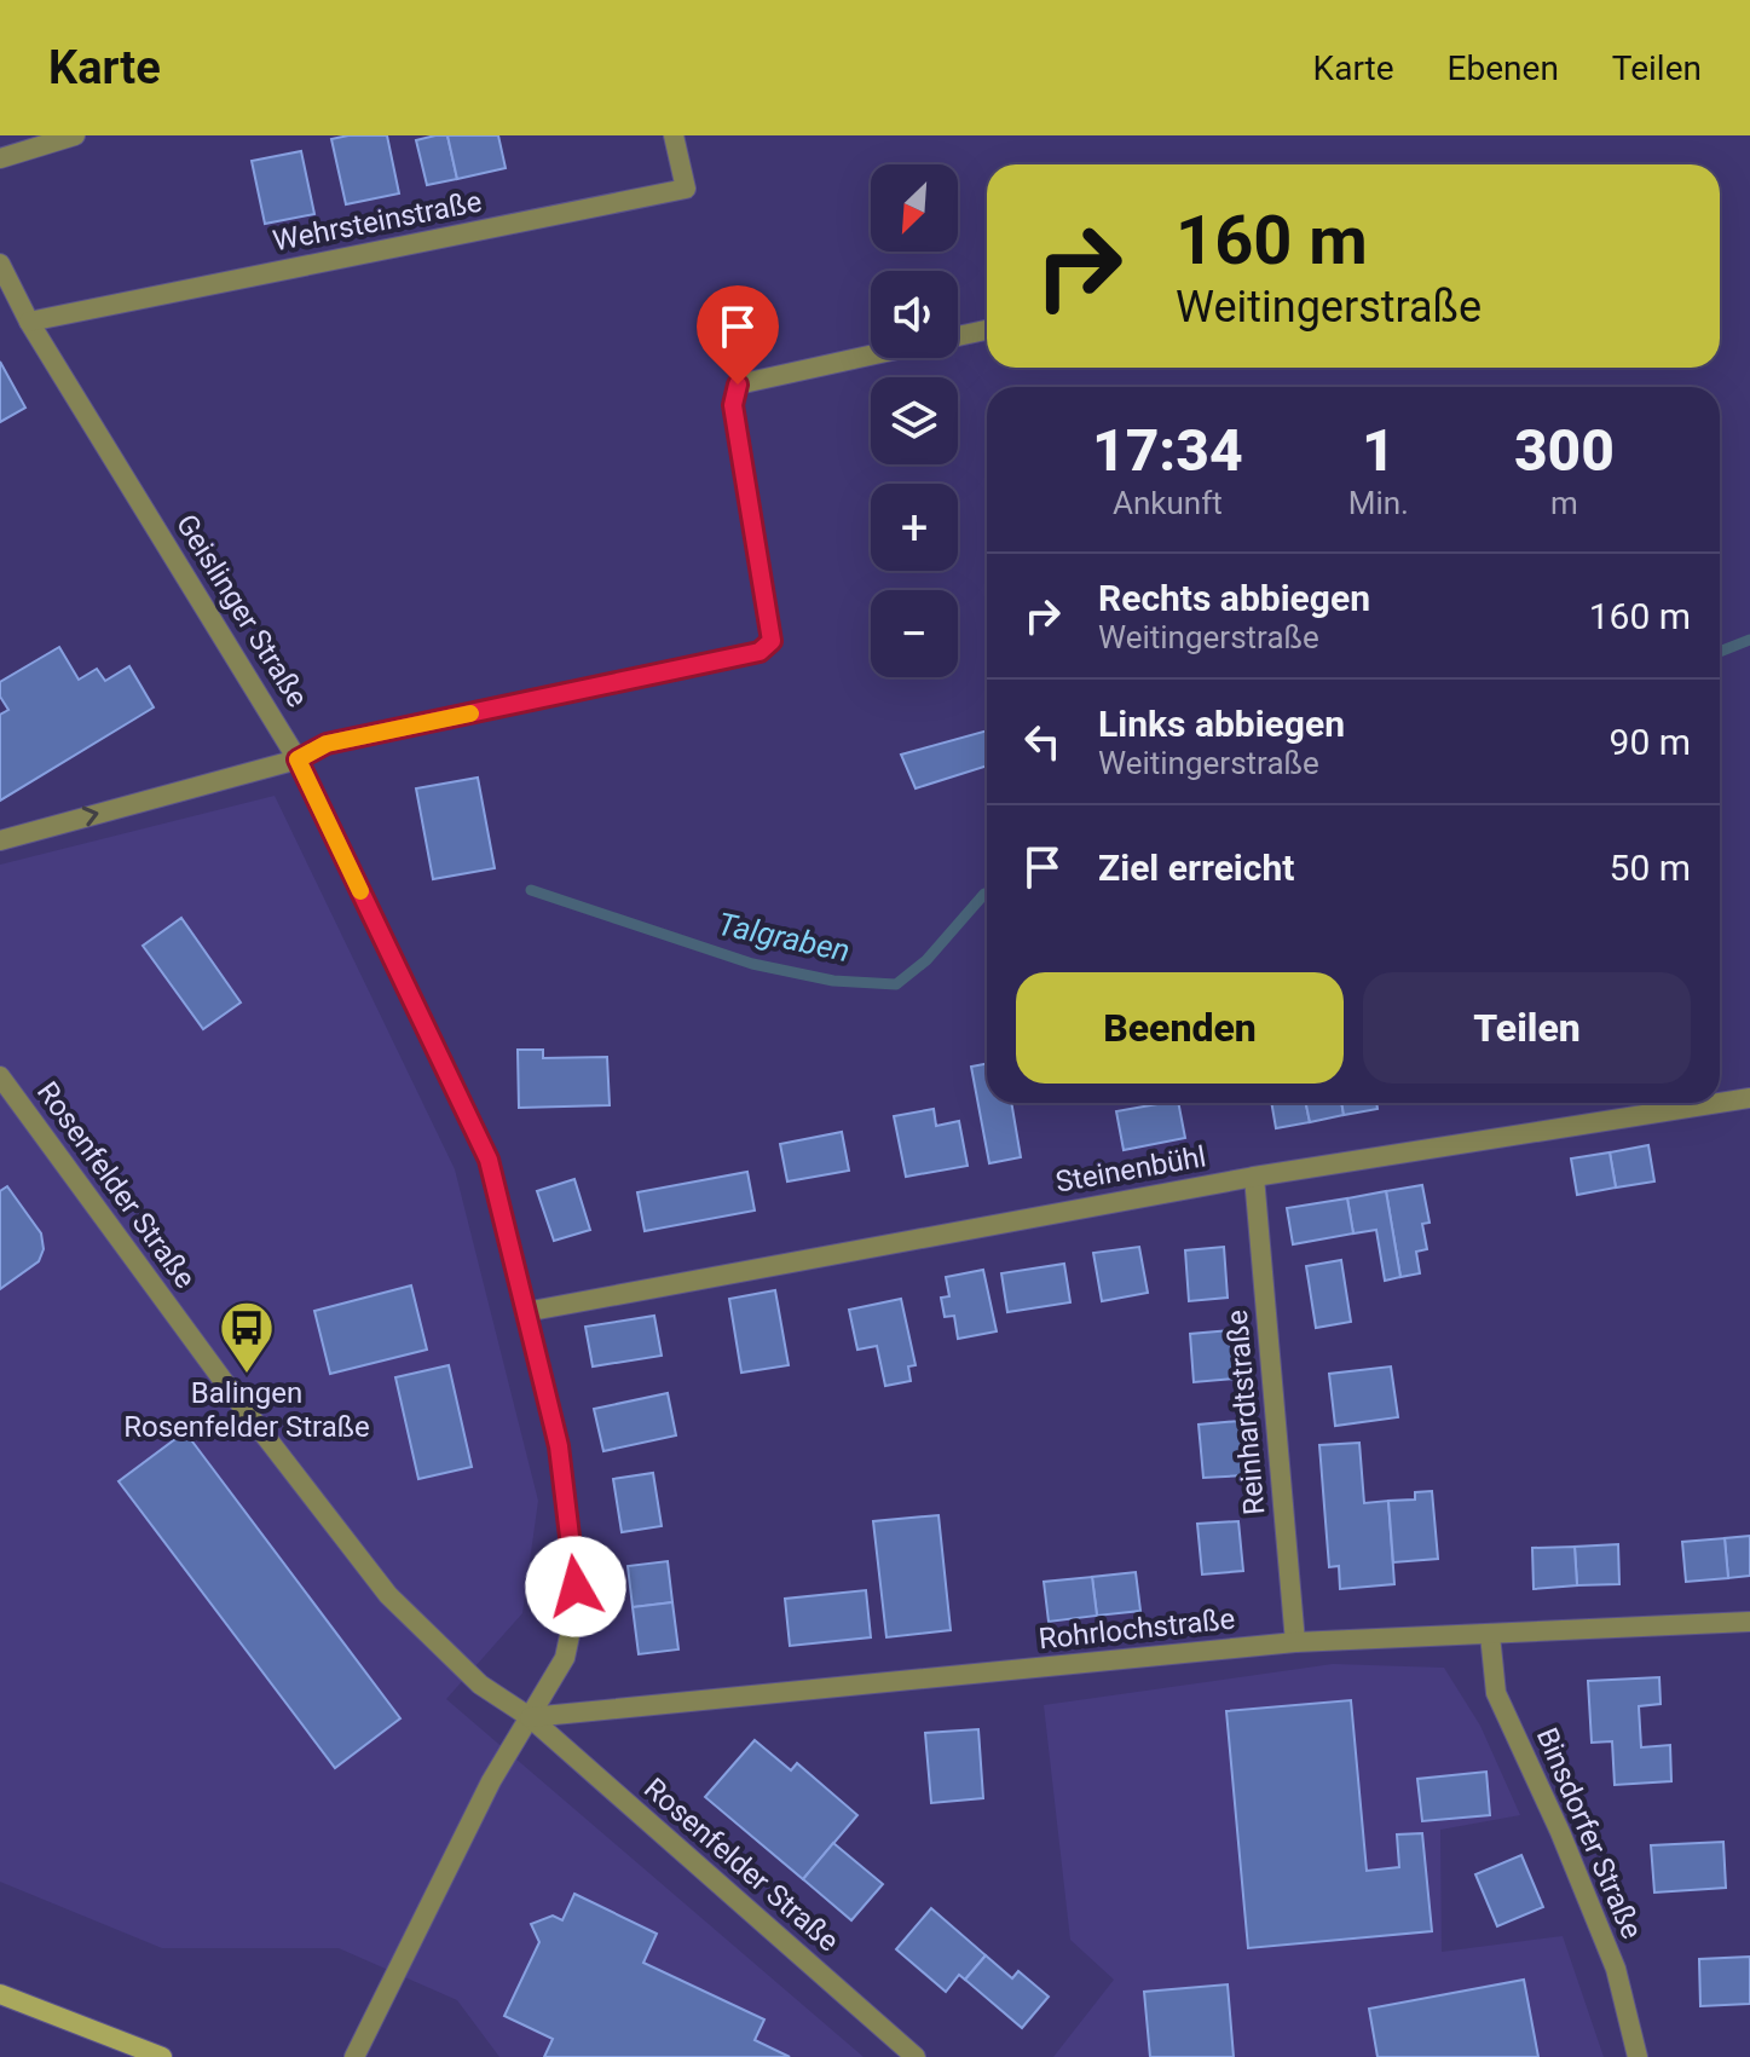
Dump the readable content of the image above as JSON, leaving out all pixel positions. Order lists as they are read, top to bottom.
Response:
{
  "streets": {
    "street": [
      "Wehrsteinstraße",
      "Geislinger Straße",
      "Steinenbühl",
      "Rosenfelder Straße",
      "Reinhardtstraße",
      "Rohrlochstraße",
      "Binsdorfer Straße"
    ]
  },
  "crossings": [
    ["Wehrsteinstraße", "Geislinger Straße"],
    ["Geislinger Straße", "Steinenbühl"],
    ["Geislinger Straße", "Rosenfelder Straße"],
    ["Geislinger Straße", "Rohrlochstraße"],
    ["Steinenbühl", "Reinhardtstraße"],
    ["Rosenfelder Straße", "Rohrlochstraße"],
    ["Reinhardtstraße", "Rohrlochstraße"],
    ["Rohrlochstraße", "Binsdorfer Straße"]
  ],
  "water": ["Talgraben"],
  "places": {
    "bus stop": ["Balingen Rosenfelder Straße"]
  },
  "north": "bottom left",
  "page": {
    "header": "Karte",
    "nav": ["Karte", "Ebenen", "Teilen"],
    "map_buttons": ["+", "−"],
    "turn": ["160 m", "Weitingerstraße"],
    "eta": [
      "17:34",
      "Ankunft",
      "1",
      "Min.",
      "300",
      "m"
    ],
    "list": [
      {
        "name": "Rechts abbiegen",
        "note": "Weitingerstraße",
        "value": "160 m"
      },
      {
        "name": "Links abbiegen",
        "note": "Weitingerstraße",
        "value": "90 m"
      },
      {
        "name": "Ziel erreicht",
        "value": "50 m"
      }
    ],
    "buttons": ["Beenden", "Teilen"]
  }
}
